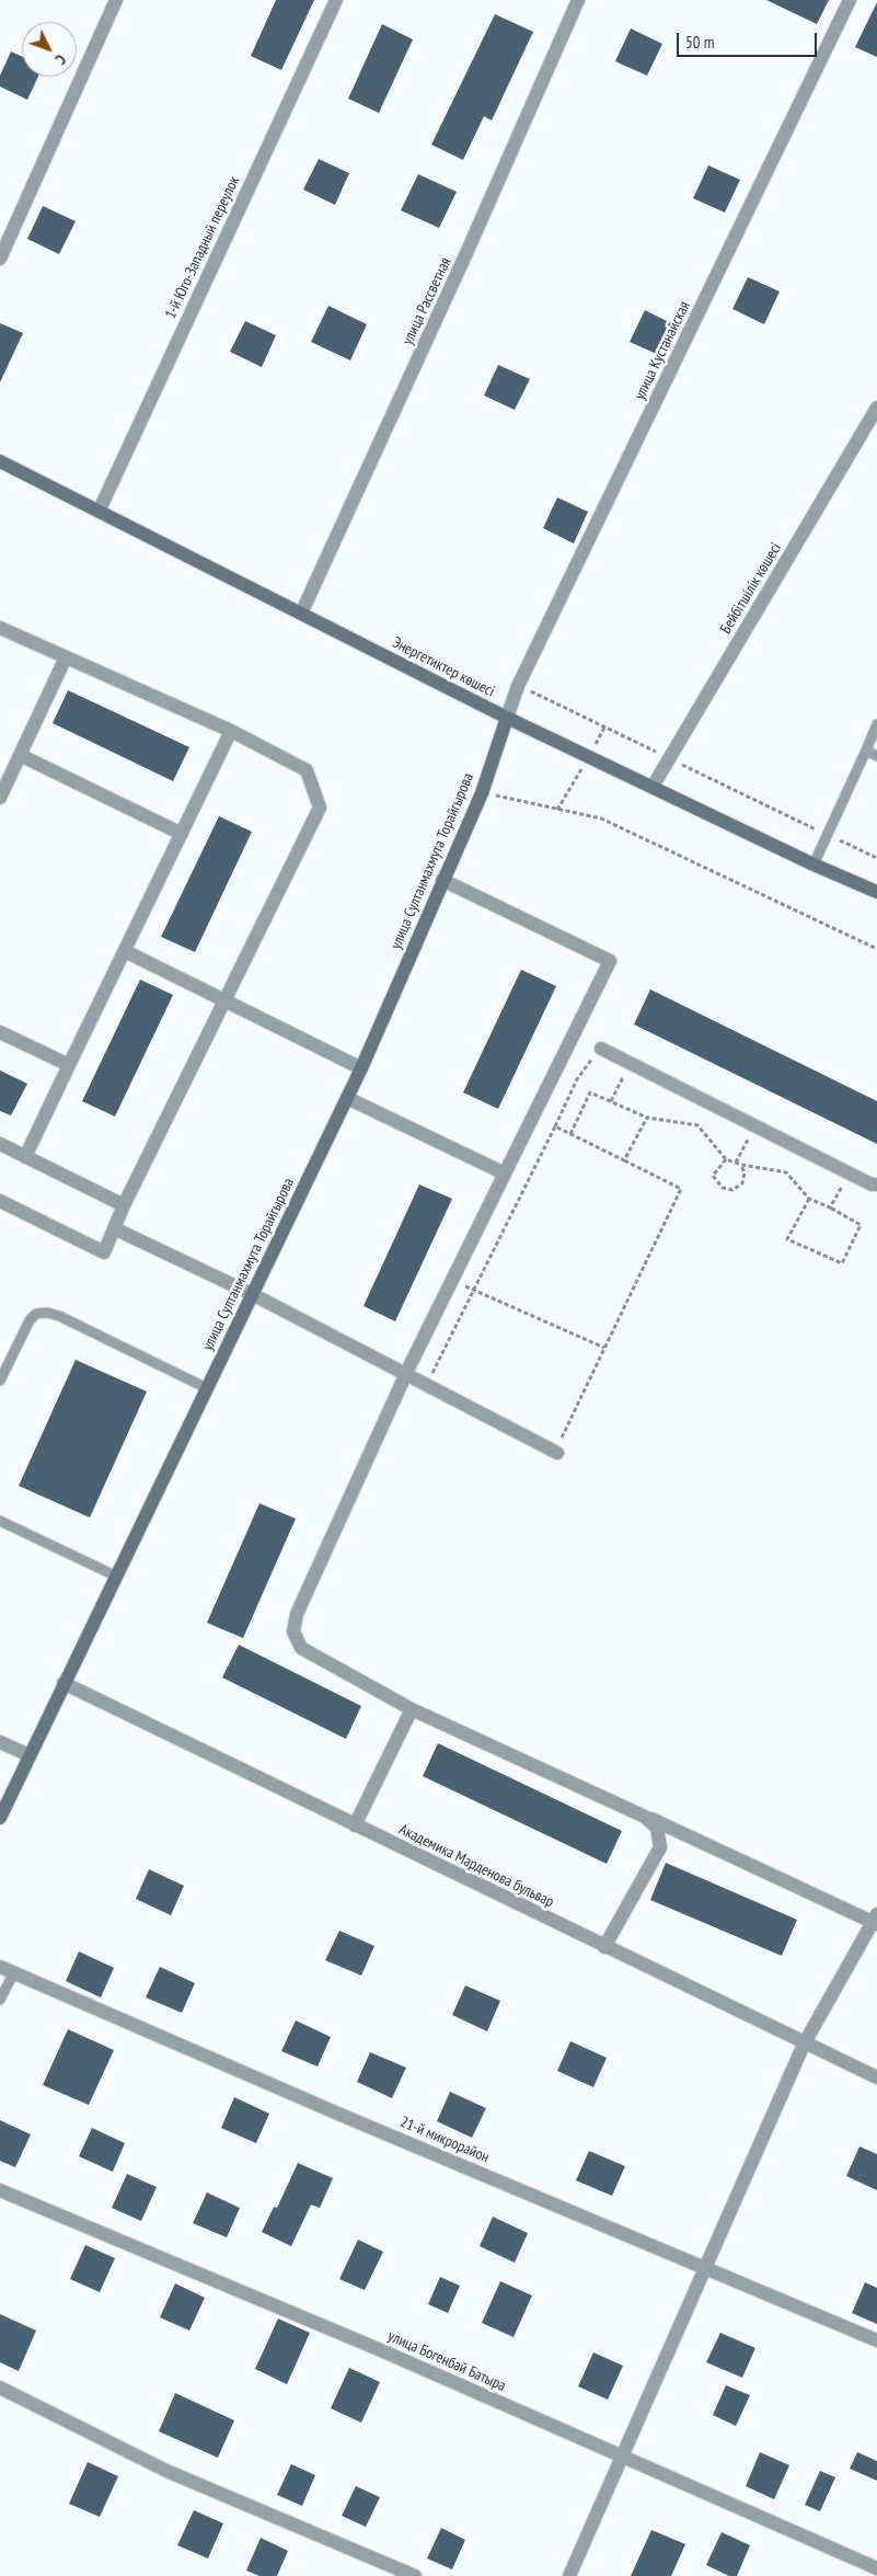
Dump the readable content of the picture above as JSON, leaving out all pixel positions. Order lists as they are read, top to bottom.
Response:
{
  "streets": {
    "main road": ["Энергетиктер көшесі", "улица Султанмахмута Торайгырова"],
    "street": [
      "1-й Юго-Западный переулок",
      "улица Рассветная",
      "улица Кустанайская",
      "Бейбітшілік көшесі",
      "Академика Марденова бульвар",
      "21-й микрорайон",
      "улица Богенбай Батыра"
    ]
  },
  "crossings": [
    ["1-й Юго-Западный переулок", "Энергетиктер көшесі"],
    ["улица Рассветная", "Энергетиктер көшесі"],
    ["улица Кустанайская", "Энергетиктер көшесі"],
    ["улица Кустанайская", "улица Султанмахмута Торайгырова"],
    ["Бейбітшілік көшесі", "Энергетиктер көшесі"],
    ["Энергетиктер көшесі", "улица Султанмахмута Торайгырова"],
    ["улица Султанмахмута Торайгырова", "Академика Марденова бульвар"]
  ],
  "scale_bar": "50 m",
  "north": "bottom right"
}
